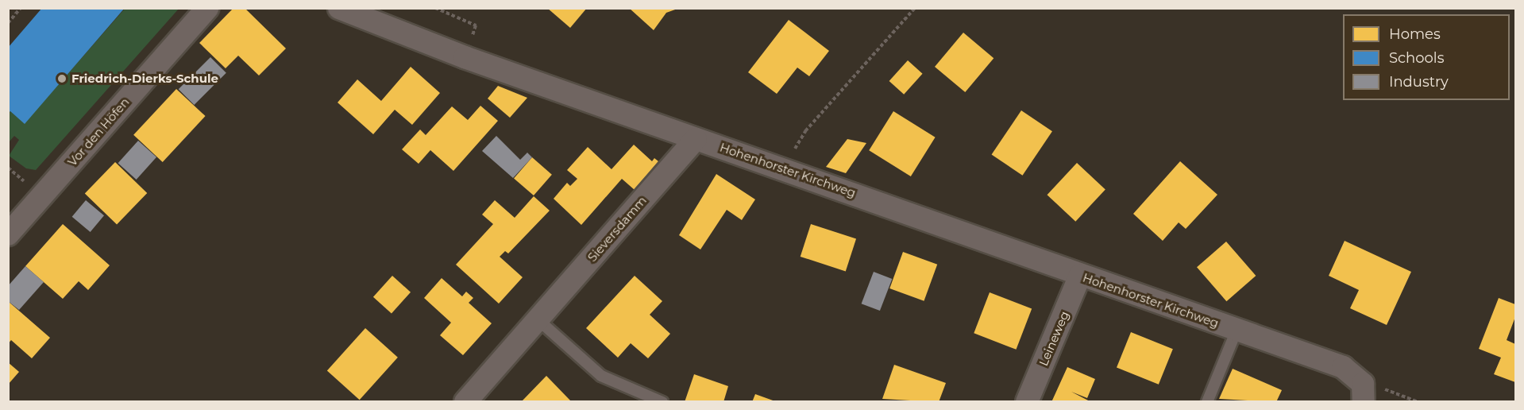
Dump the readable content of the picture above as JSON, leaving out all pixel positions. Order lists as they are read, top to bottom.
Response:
{
  "streets": {
    "street": [
      "Vor den Höfen",
      "Hohenhorster Kirchweg",
      "Sieversdamm",
      "Leineweg"
    ]
  },
  "crossings": [
    ["Hohenhorster Kirchweg", "Sieversdamm"],
    ["Hohenhorster Kirchweg", "Leineweg"]
  ],
  "places": ["Friedrich-Dierks-Schule"],
  "legend": ["Homes", "Schools", "Industry"]
}
